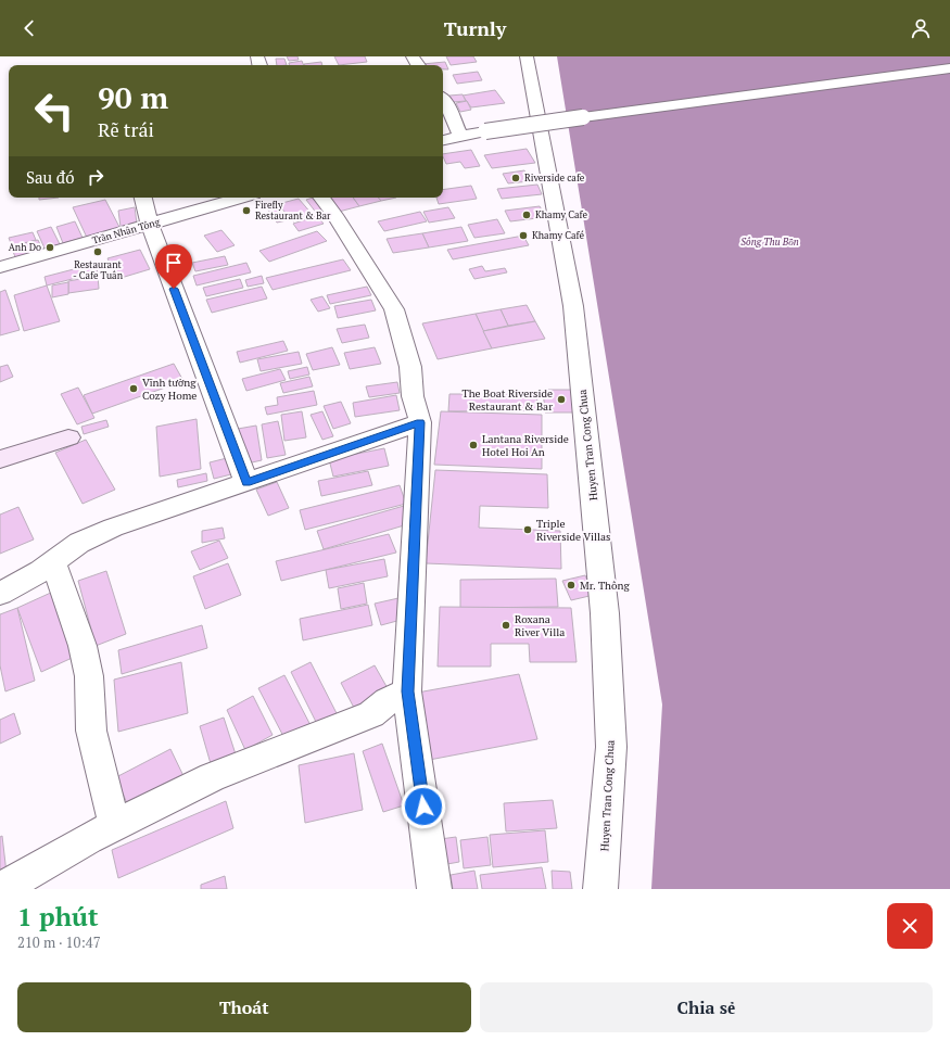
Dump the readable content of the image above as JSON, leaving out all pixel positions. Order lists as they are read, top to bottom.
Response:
{
  "streets": {
    "street": ["Trần Nhân Tông", "Huyen Tran Cong Chua"]
  },
  "water": ["Sông Thu Bồn"],
  "places": [
    "Riverside cafe",
    "Firefly Restaurant & Bar",
    "Khamy Cafe",
    "Khamy Café",
    "Anh Do",
    "Restaurant - Cafe Tuân",
    "Vĩnh tường Cozy Home",
    "The Boat Riverside Restaurant & Bar",
    "Lantana Riverside Hotel Hoi An",
    "Triple Riverside Villas",
    "Mr. Thông",
    "Roxana River Villa"
  ],
  "page": {
    "header": "Turnly",
    "turn": ["90 m", "Rẽ trái"],
    "then": "Sau đó",
    "heading": ["1 phút", "210 m · 10:47"],
    "buttons": ["Thoát", "Chia sẻ"]
  }
}
